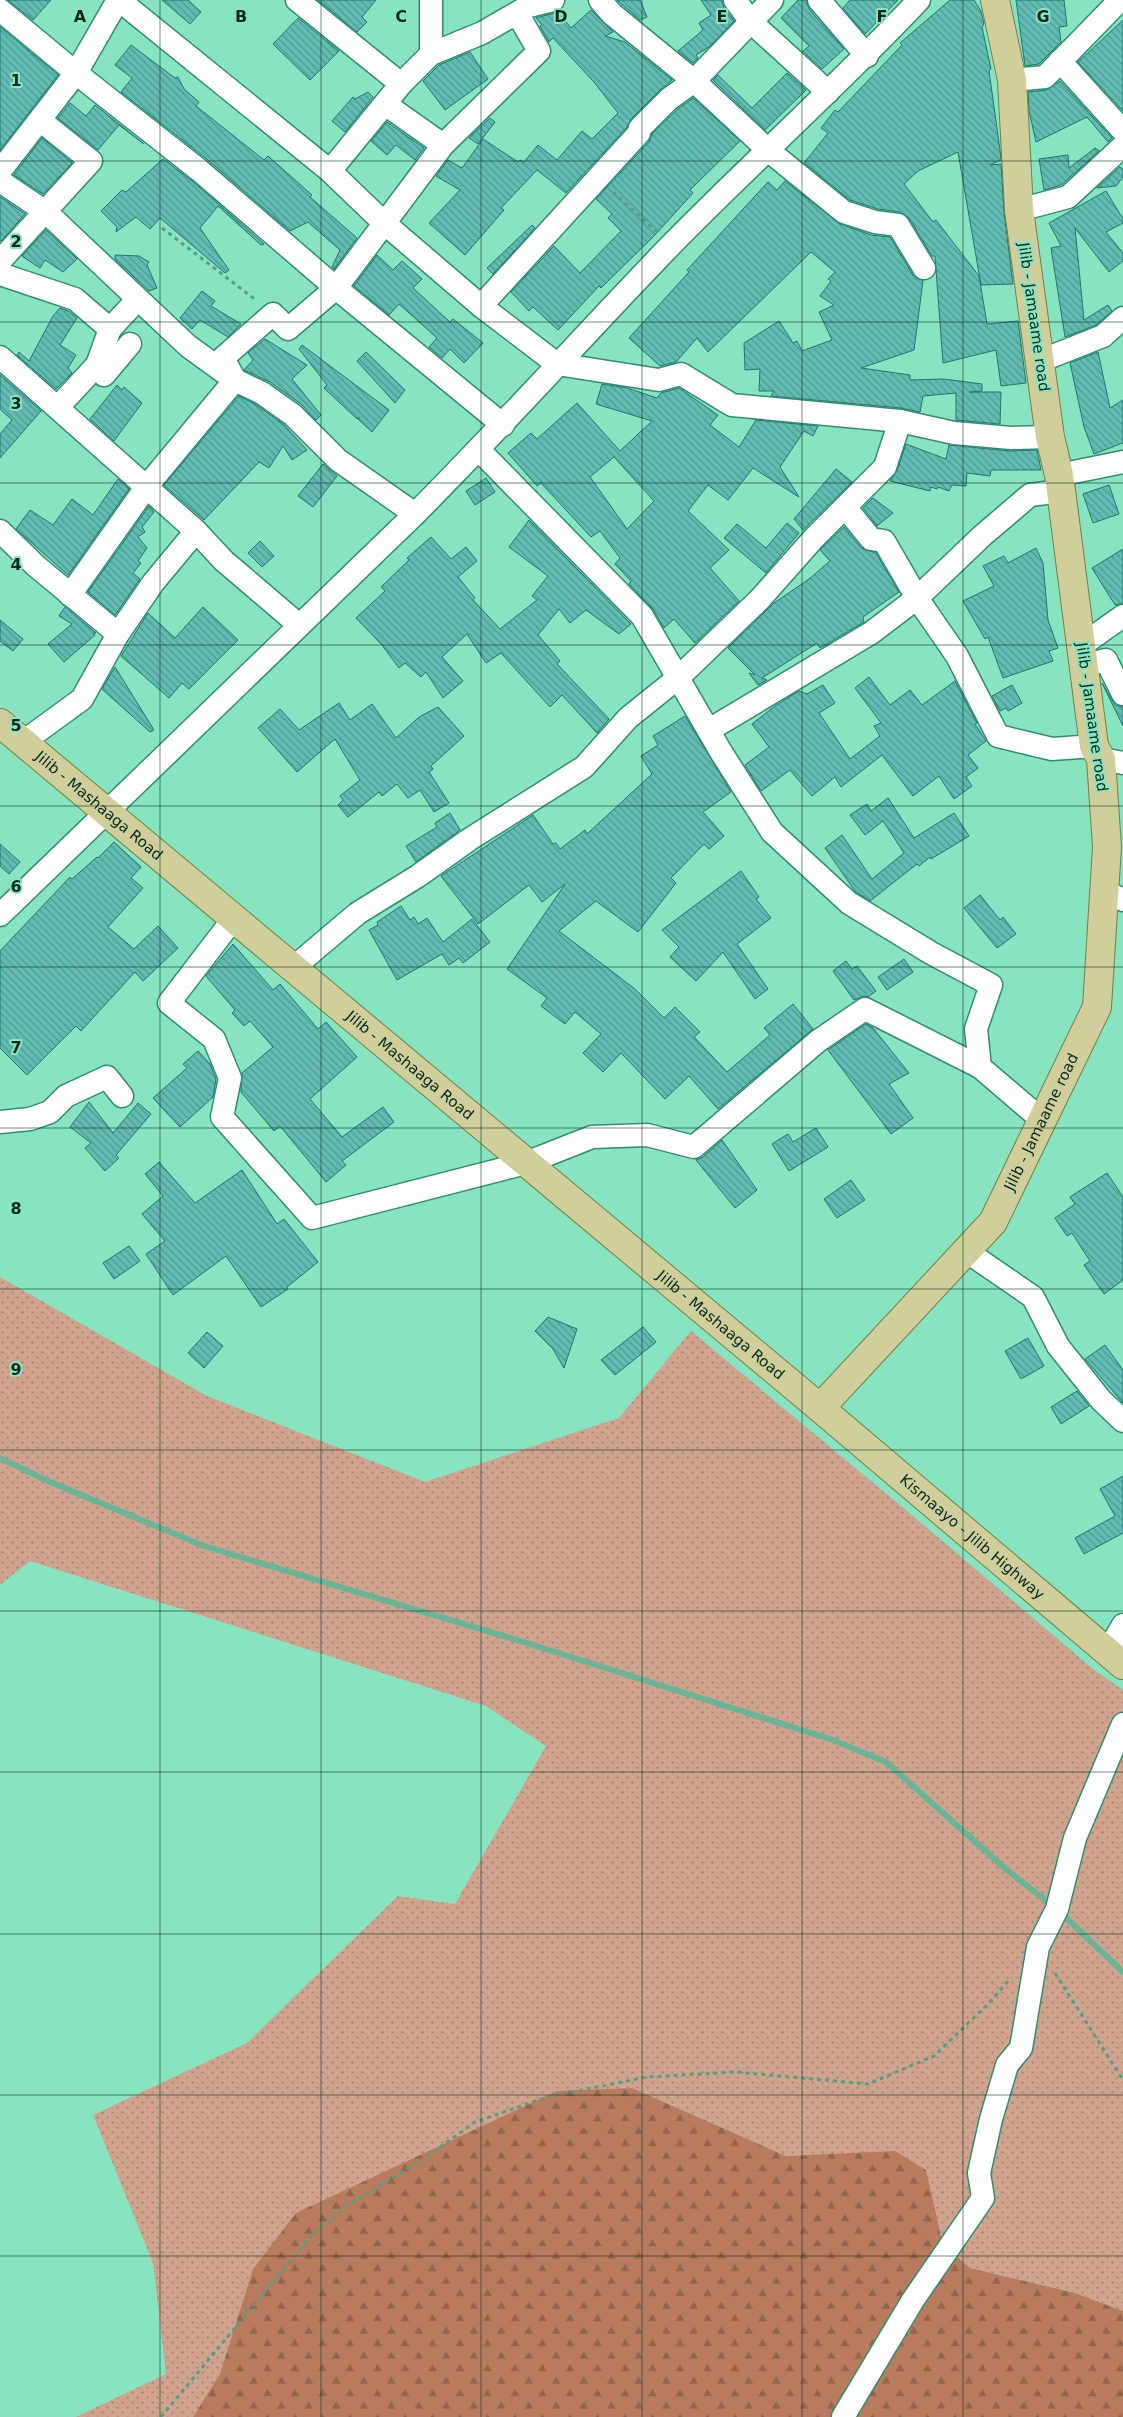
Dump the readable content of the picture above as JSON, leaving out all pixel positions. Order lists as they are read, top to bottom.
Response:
{
  "streets": {
    "main road": ["Jilib - Jamaame road", "Jilib - Mashaaga Road", "Kismaayo - Jilib Highway"]
  },
  "crossings": [
    ["Jilib - Jamaame road", "Jilib - Mashaaga Road"],
    ["Jilib - Jamaame road", "Kismaayo - Jilib Highway"],
    ["Jilib - Mashaaga Road", "Kismaayo - Jilib Highway"]
  ],
  "grid": {
    "columns": [
      "A",
      "B",
      "C",
      "D",
      "E",
      "F",
      "G"
    ],
    "rows": [
      "1",
      "2",
      "3",
      "4",
      "5",
      "6",
      "7",
      "8",
      "9"
    ]
  }
}
